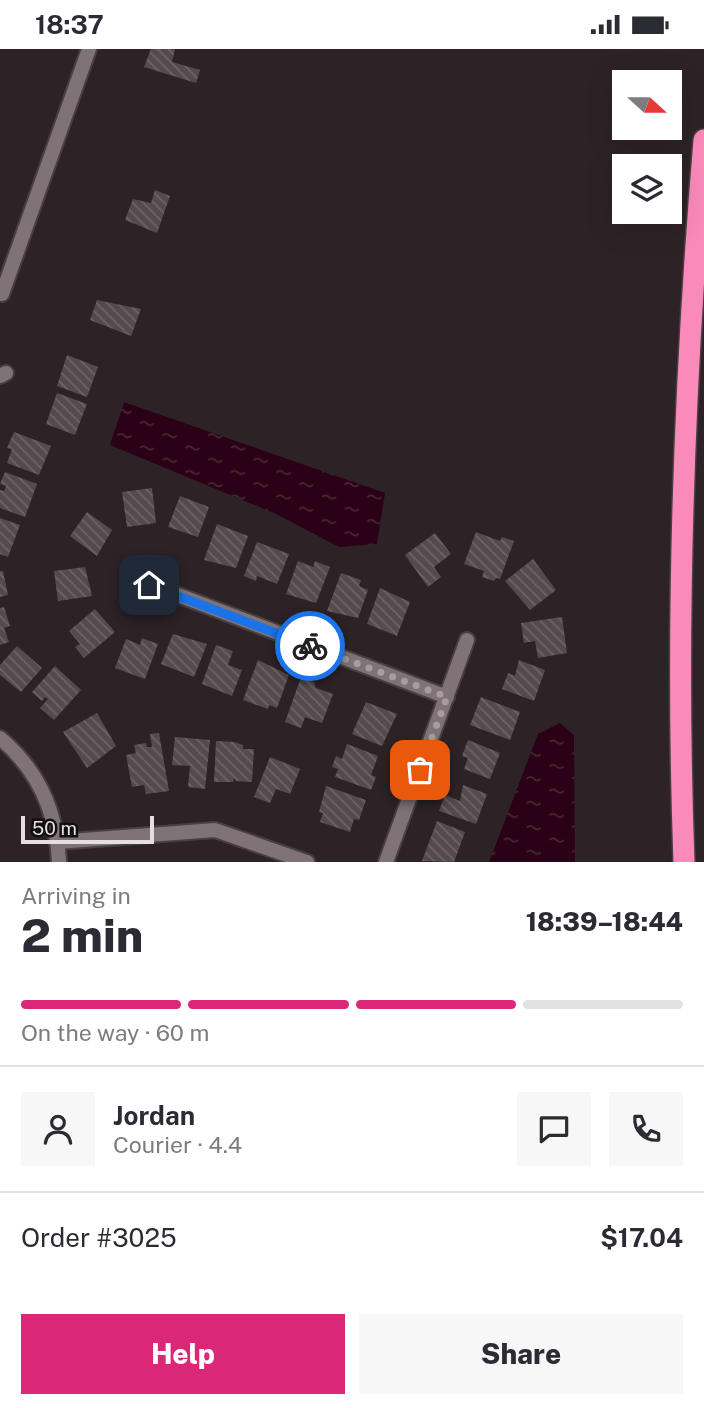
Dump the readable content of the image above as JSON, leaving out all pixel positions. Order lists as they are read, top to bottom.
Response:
{
  "scale_bar": "50 m",
  "north": "right",
  "page": {
    "status": "18:37",
    "scale": "50 m",
    "heading": ["2 min", "Arriving in", "18:39–18:44"],
    "panel": [
      "Jordan",
      "Courier · 4.4",
      "Order #3025",
      "$17.04"
    ],
    "bar": "On the way · 60 m",
    "buttons": ["Help", "Share"]
  }
}
